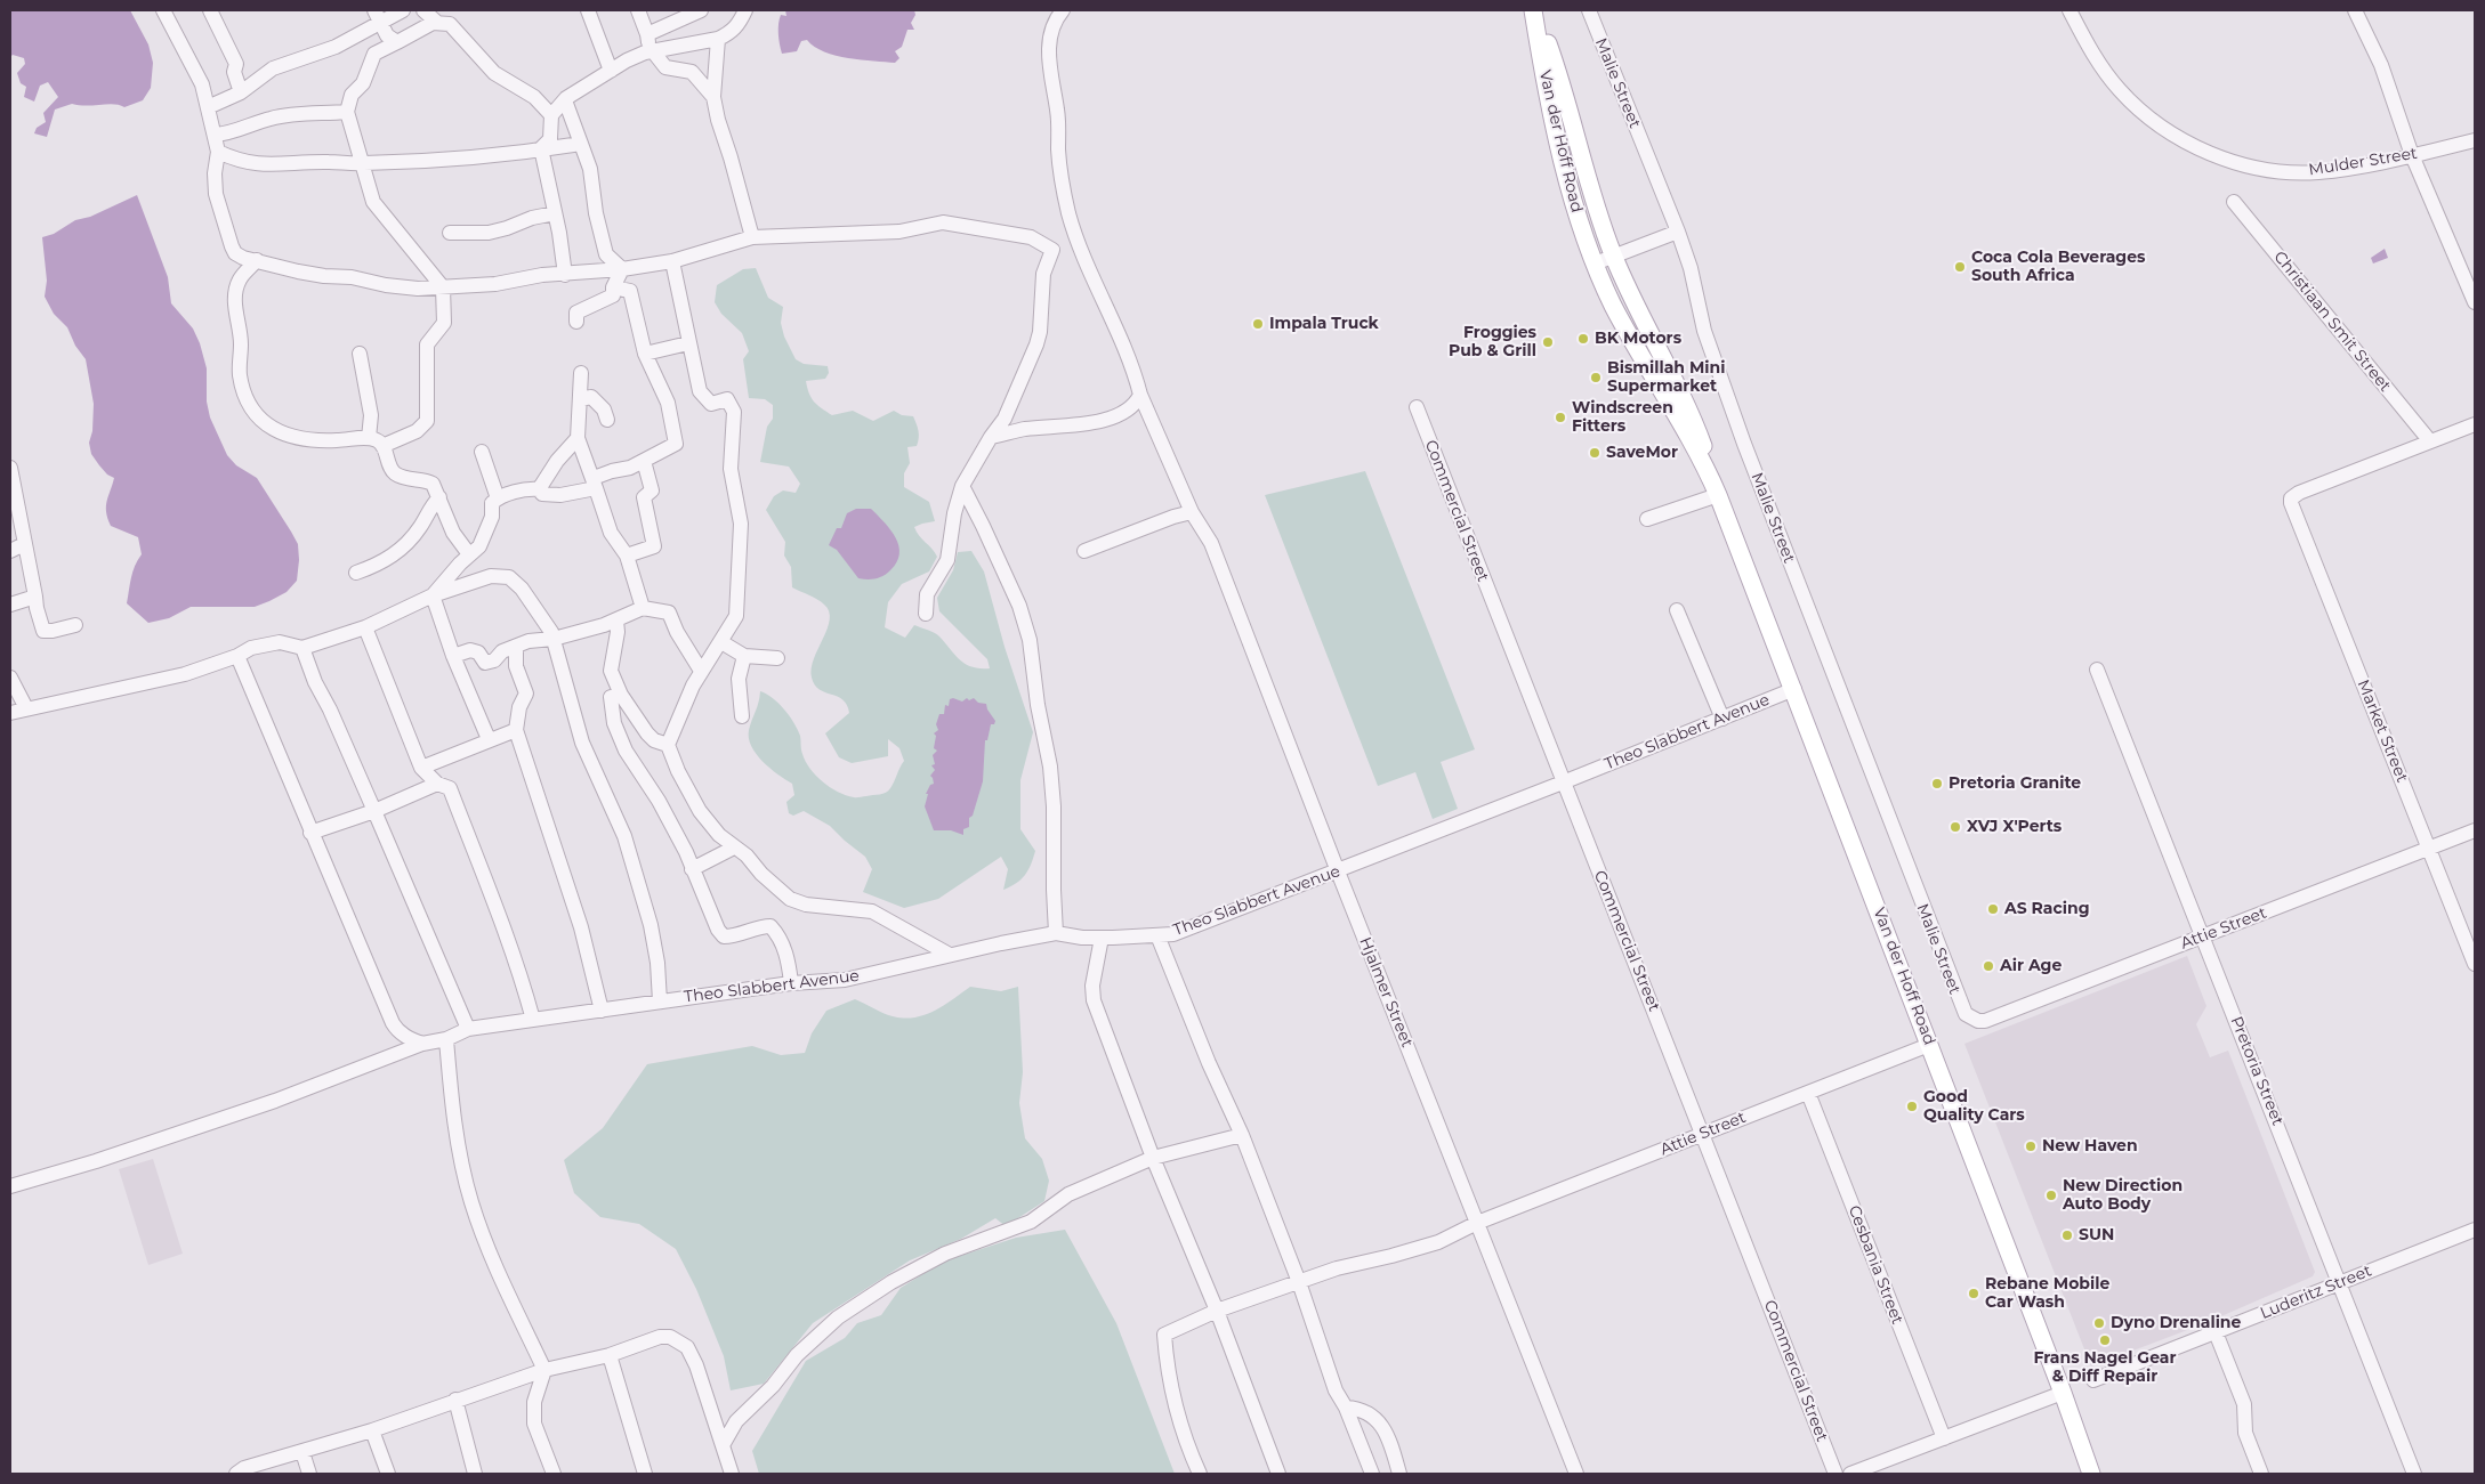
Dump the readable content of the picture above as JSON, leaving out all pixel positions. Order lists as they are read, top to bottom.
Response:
{
  "streets": {
    "main road": ["Van der Hoff Road"],
    "street": [
      "Malie Street",
      "Mulder Street",
      "Christiaan Smit Street",
      "Commercial Street",
      "Market Street",
      "Theo Slabbert Avenue",
      "Attie Street",
      "Hjalmer Street",
      "Pretoria Street",
      "Cesbania Street",
      "Luderitz Street"
    ]
  },
  "crossings": [
    ["Malie Street", "Attie Street"],
    ["Van der Hoff Road", "Theo Slabbert Avenue"],
    ["Van der Hoff Road", "Attie Street"],
    ["Christiaan Smit Street", "Market Street"],
    ["Commercial Street", "Theo Slabbert Avenue"],
    ["Commercial Street", "Attie Street"],
    ["Market Street", "Attie Street"],
    ["Theo Slabbert Avenue", "Hjalmer Street"],
    ["Attie Street", "Hjalmer Street"],
    ["Attie Street", "Pretoria Street"],
    ["Attie Street", "Cesbania Street"],
    ["Pretoria Street", "Luderitz Street"]
  ],
  "places": [
    "Coca Cola Beverages South Africa",
    "Impala Truck",
    "BK Motors",
    "Froggies Pub & Grill",
    "Bismillah Mini Supermarket",
    "Windscreen Fitters",
    "SaveMor",
    "Pretoria Granite",
    "XVJ X'Perts",
    "AS Racing",
    "Air Age",
    "Good Quality Cars",
    "New Haven",
    "New Direction Auto Body",
    "SUN",
    "Rebane Mobile Car Wash",
    "Dyno Drenaline",
    "Frans Nagel Gear & Diff Repair"
  ]
}
